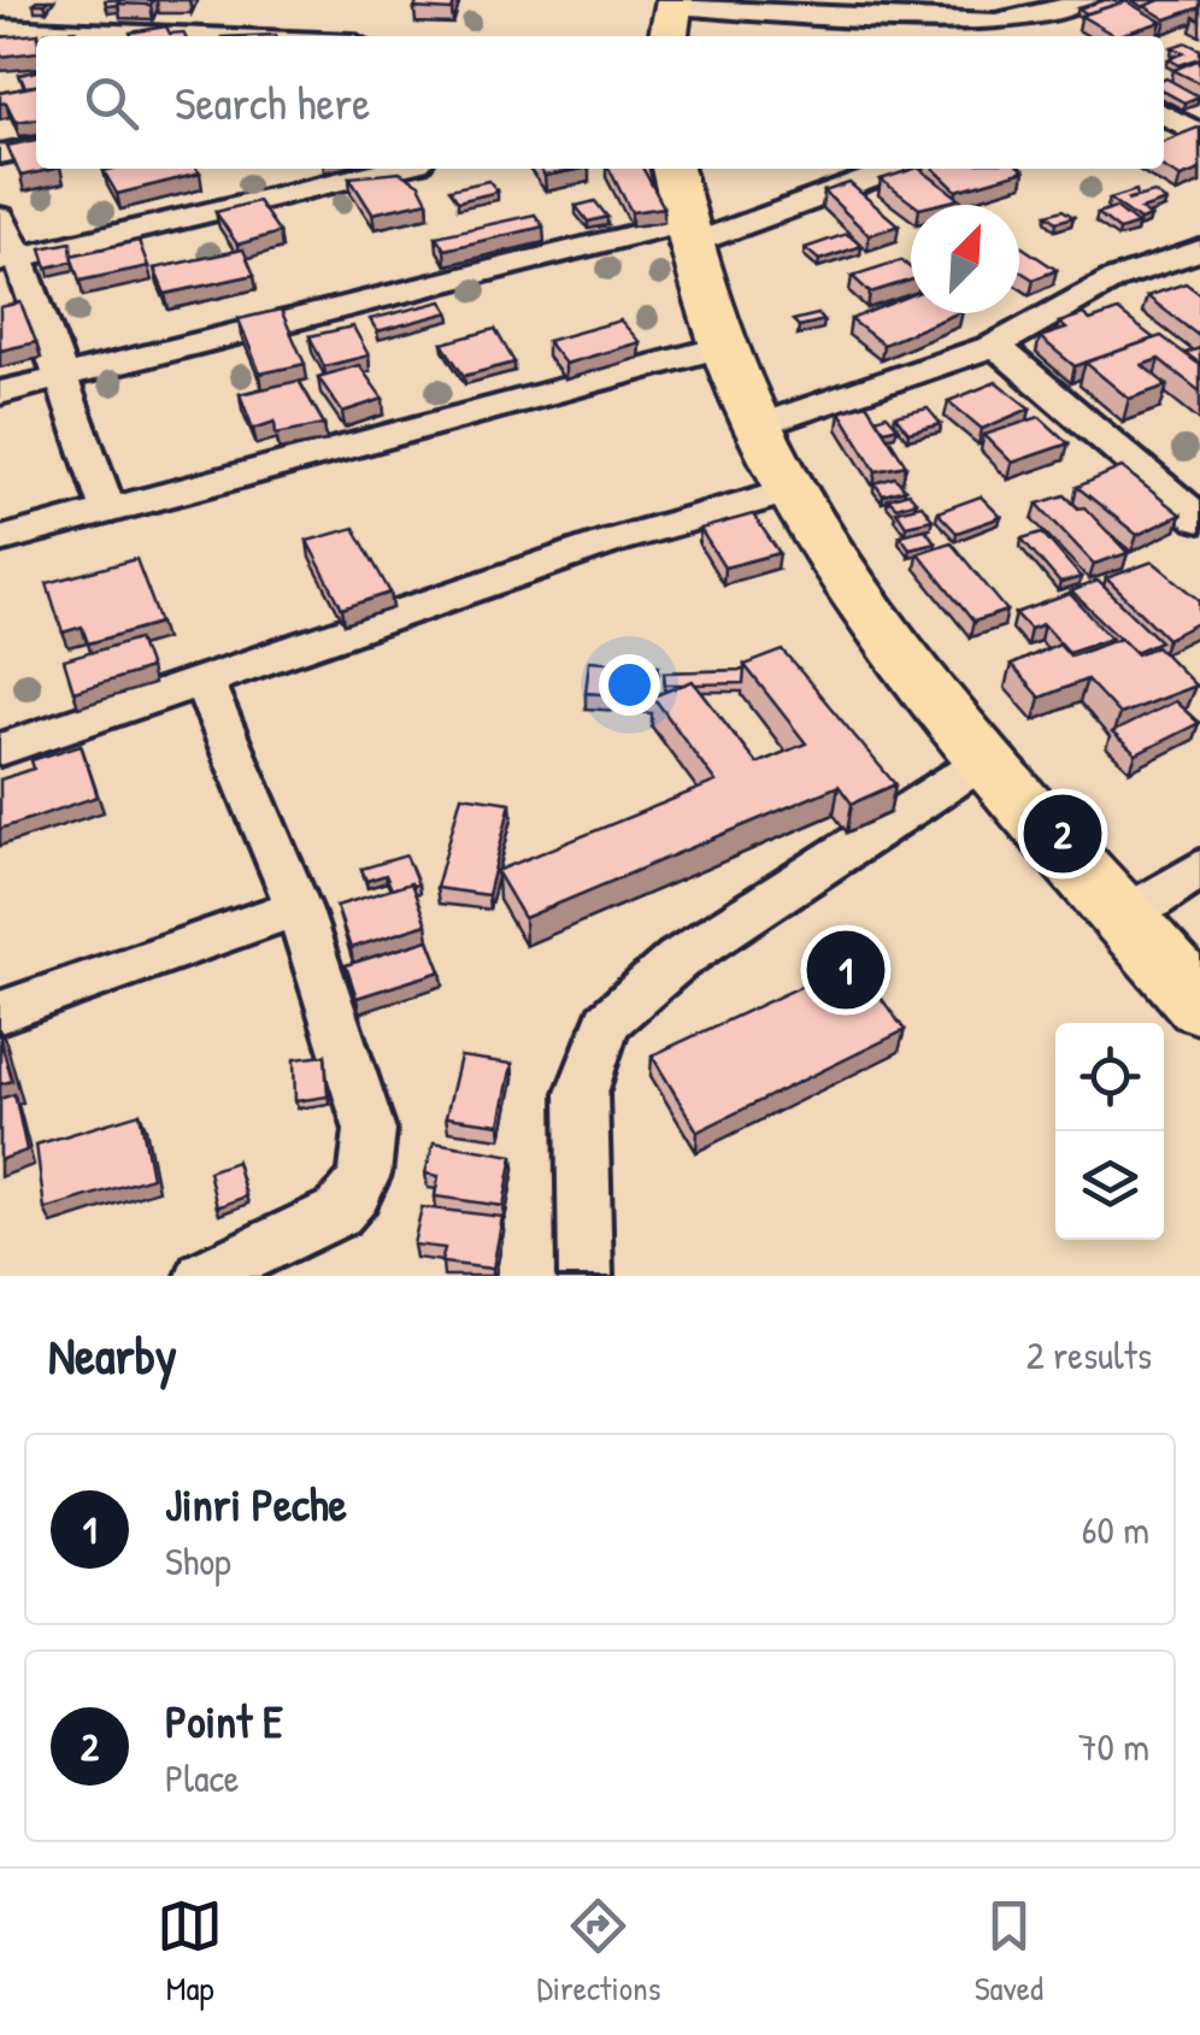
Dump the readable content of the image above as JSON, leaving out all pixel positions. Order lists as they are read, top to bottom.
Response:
{
  "north": "top right",
  "page": {
    "search": "Search here",
    "pins": ["2", "1"],
    "heading": ["Nearby", "2 results"],
    "list": [
      {
        "mark": "1",
        "name": "Jinri Peche",
        "note": "Shop",
        "value": "60 m"
      },
      {
        "mark": "2",
        "name": "Point E",
        "note": "Place",
        "value": "70 m"
      }
    ],
    "nav": ["Map", "Directions", "Saved"]
  }
}
